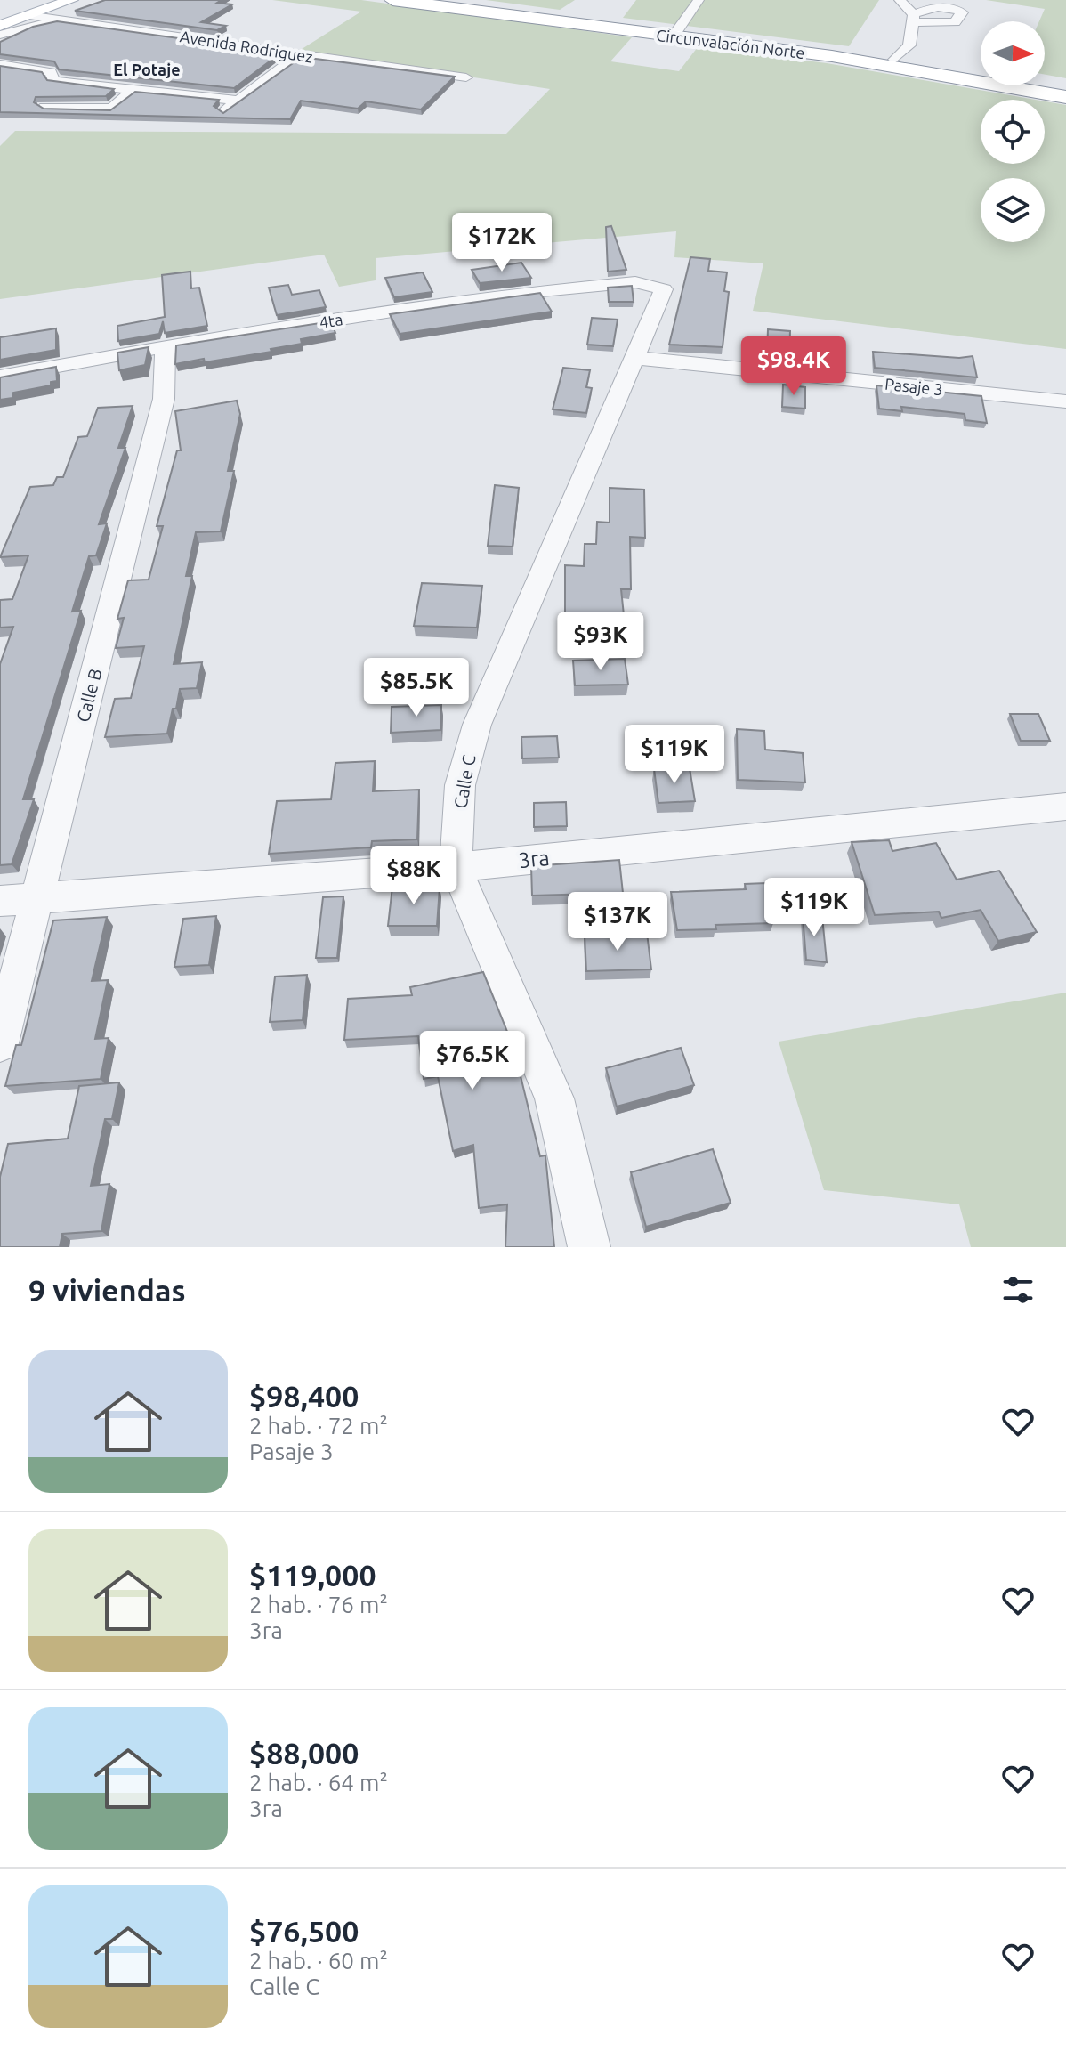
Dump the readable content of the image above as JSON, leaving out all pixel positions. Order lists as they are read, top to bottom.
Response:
{
  "streets": {
    "highway": ["Circunvalación Norte"],
    "street": [
      "Avenida Rodriguez",
      "4ta",
      "Pasaje 3",
      "Calle B",
      "Calle C",
      "3ra"
    ]
  },
  "crossings": [
    ["4ta", "Calle B"],
    ["4ta", "Calle C"],
    ["Pasaje 3", "Calle C"],
    ["Calle B", "3ra"],
    ["Calle C", "3ra"]
  ],
  "districts": ["El Potaje"],
  "north": "right",
  "page": {
    "price": [
      "$172K",
      "$98.4K",
      "$93K",
      "$85.5K",
      "$119K",
      "$88K",
      "$119K",
      "$137K",
      "$76.5K"
    ],
    "heading": "9 viviendas",
    "list": [
      {
        "name": "$98,400",
        "note": "2 hab. · 72 m² · Pasaje 3"
      },
      {
        "name": "$119,000",
        "note": "2 hab. · 76 m² · 3ra"
      },
      {
        "name": "$88,000",
        "note": "2 hab. · 64 m² · 3ra"
      },
      {
        "name": "$76,500",
        "note": "2 hab. · 60 m² · Calle C"
      }
    ]
  }
}
